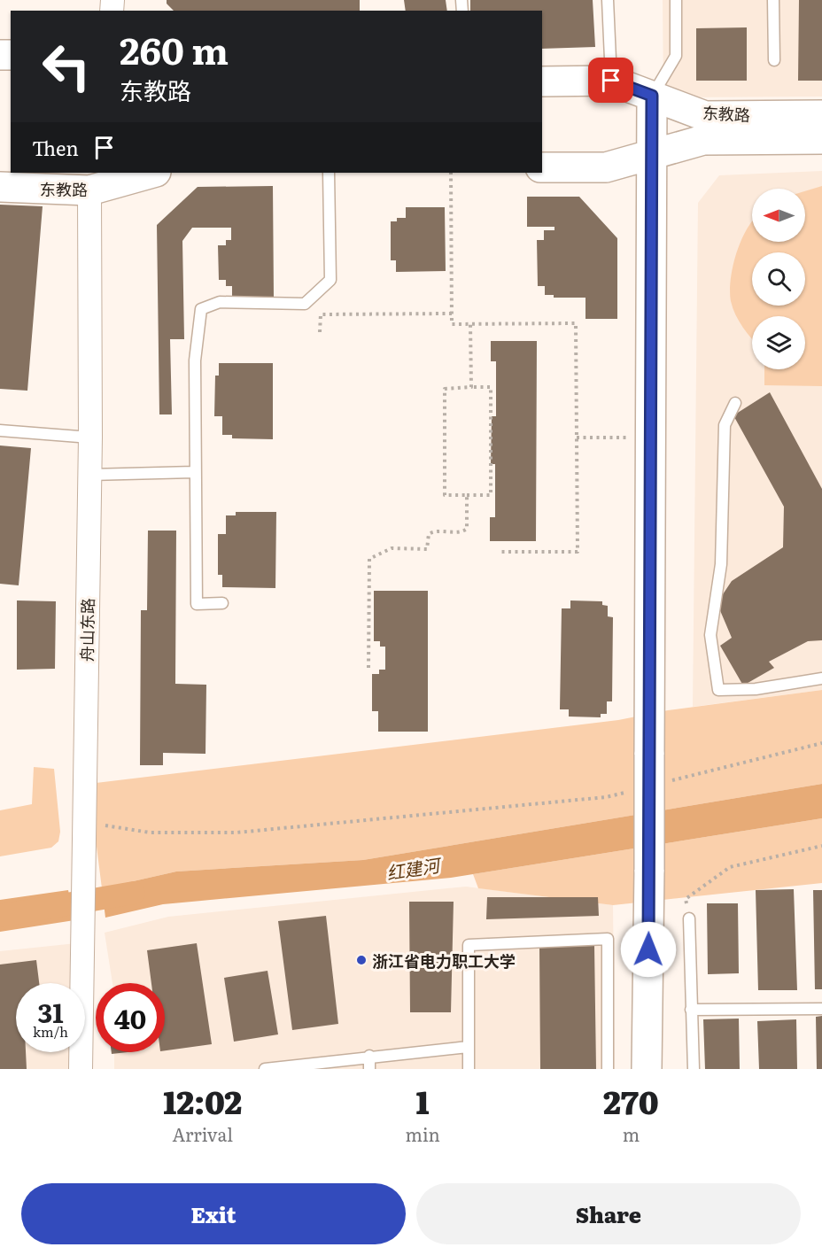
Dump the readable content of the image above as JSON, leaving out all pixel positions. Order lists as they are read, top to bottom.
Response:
{
  "streets": {
    "street": ["东教路", "舟山东路"]
  },
  "crossings": [
    ["东教路", "舟山东路"]
  ],
  "water": ["红建河"],
  "places": ["浙江省电力职工大学"],
  "north": "left",
  "page": {
    "turn": ["260 m", "东教路"],
    "then": "Then",
    "speed": "31 km/h",
    "limit": "40",
    "eta": [
      "12:02",
      "Arrival",
      "1",
      "min",
      "270",
      "m"
    ],
    "buttons": ["Exit", "Share"]
  }
}
